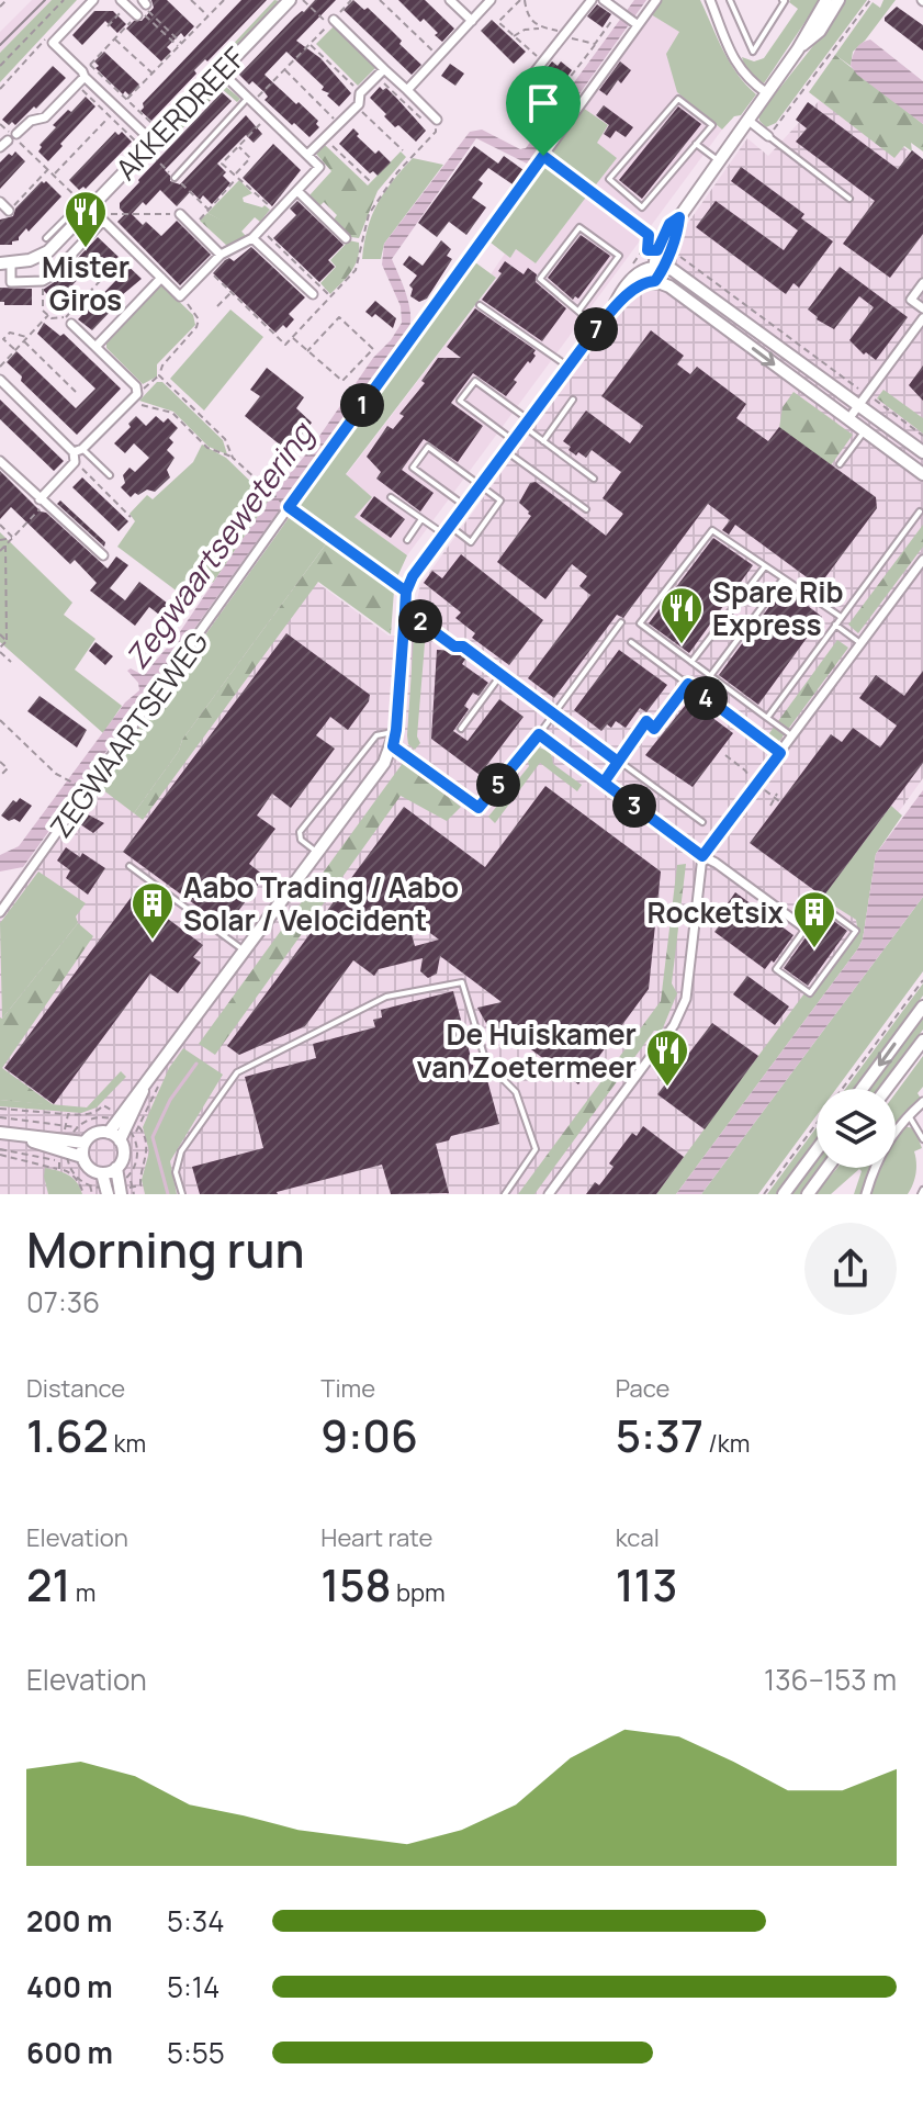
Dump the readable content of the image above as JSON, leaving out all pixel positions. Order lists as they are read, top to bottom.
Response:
{
  "streets": {
    "street": ["AKKERDREEF", "ZEGWAARTSEWEG"]
  },
  "water": ["Zegwaartsewetering"],
  "places": {
    "restaurant": ["Mister Giros", "Spare Rib Express", "De Huiskamer van Zoetermeer"],
    "building": ["Aabo Trading / Aabo Solar / Velocident", "Rocketsix"]
  },
  "page": {
    "pins": [
      "7",
      "1",
      "2",
      "4",
      "5",
      "3"
    ],
    "heading": ["Morning run", "07:36"],
    "stats": [
      ["Distance", "1.62 km"],
      ["Time", "9:06"],
      ["Pace", "5:37 /km"],
      ["Elevation", "21 m"],
      ["Heart rate", "158 bpm"],
      ["kcal", "113"]
    ],
    "chart": ["Elevation", "136–153 m"],
    "list": [
      {
        "name": "200 m",
        "note": "5:34"
      },
      {
        "name": "400 m",
        "note": "5:14"
      },
      {
        "name": "600 m",
        "note": "5:55"
      }
    ]
  }
}
